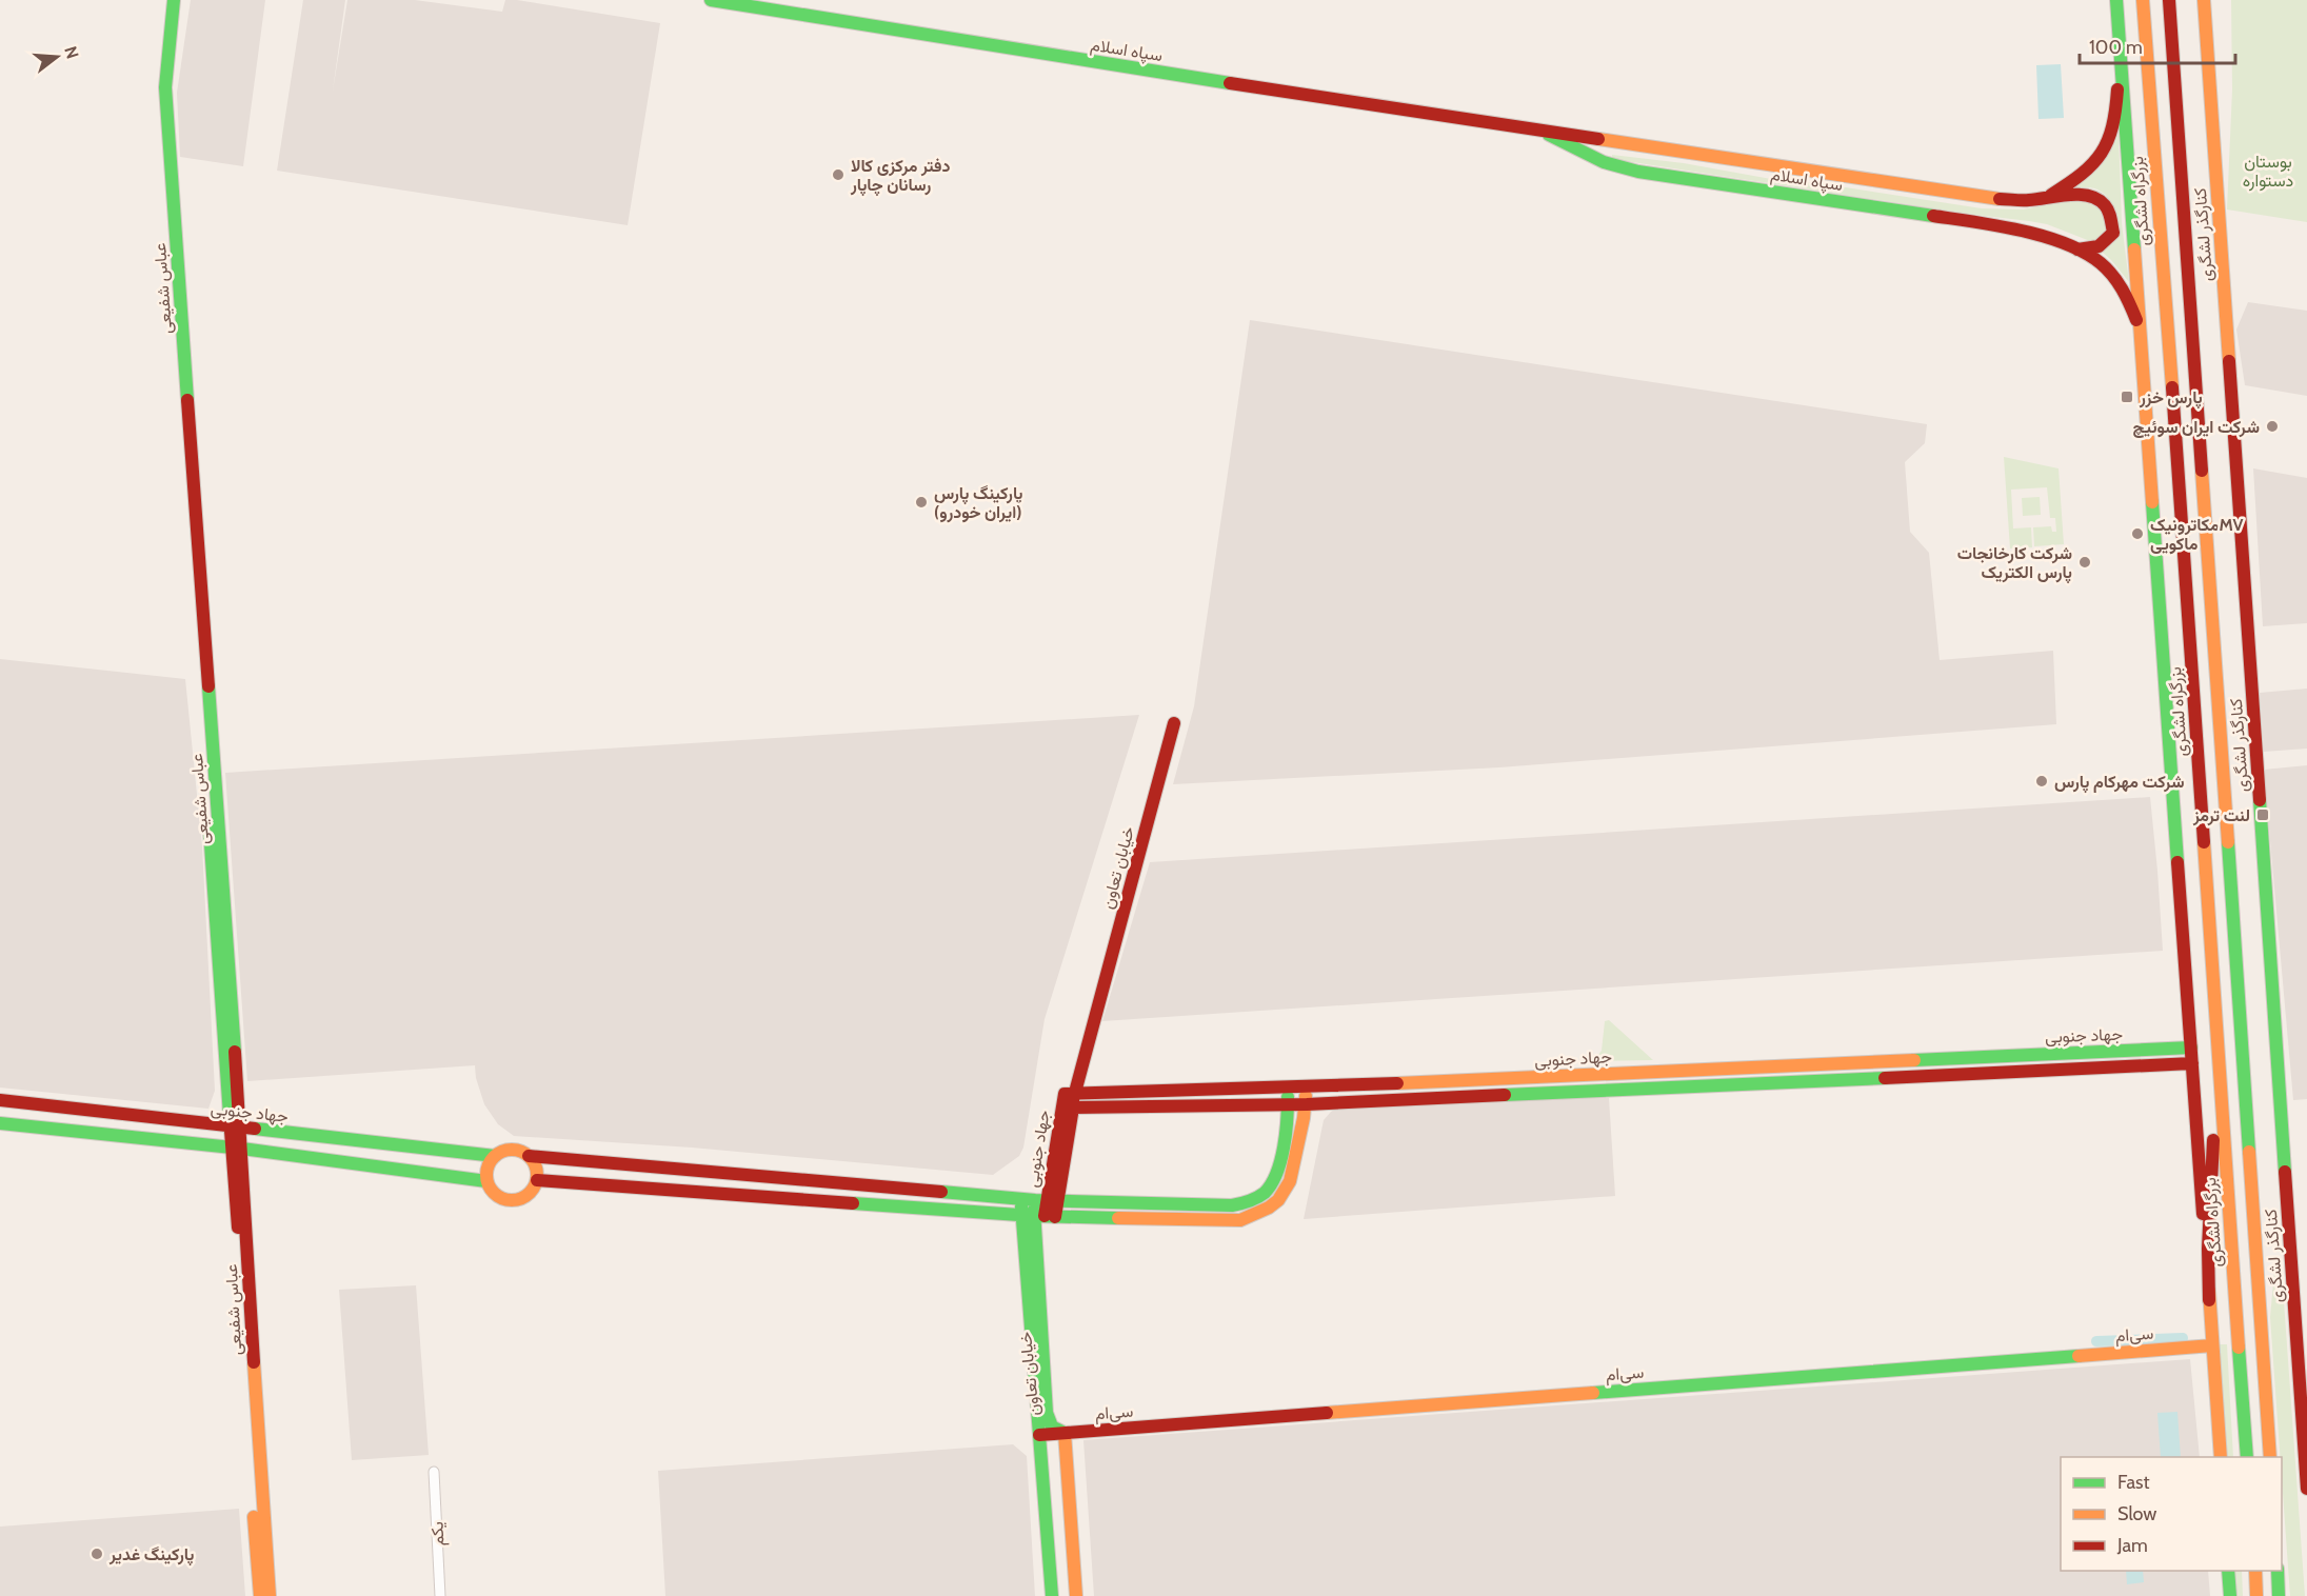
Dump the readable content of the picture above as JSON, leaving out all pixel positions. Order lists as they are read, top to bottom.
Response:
{
  "streets": {
    "main road": [
      "سپاه اسلام",
      "بزرگراه لشگری",
      "کنارگذر لشگری",
      "عباس شفیعی",
      "خیابان تعاون",
      "جهاد جنوبی",
      "سی‌ام"
    ],
    "street": ["یکم"]
  },
  "crossings": [
    ["عباس شفیعی", "جهاد جنوبی"],
    ["خیابان تعاون", "جهاد جنوبی"],
    ["خیابان تعاون", "سی‌ام"]
  ],
  "parks": ["بوستان دستواره"],
  "places": {
    "other": [
      "دفتر مرکزی کالا رسانان چاپار",
      "شرکت ایران سوئیچ",
      "پارکینگ پارس (ایران خودرو)",
      "مکاترونیکMV ماکویی",
      "شرکت کارخانجات پارس الکتریک",
      "شرکت مهرکام پارس",
      "پارکینگ غدیر"
    ],
    "transit": ["پارس خزر", "لنت ترمز"]
  },
  "legend": ["Fast", "Slow", "Jam"],
  "scale_bar": "100 m",
  "north": "right"
}
